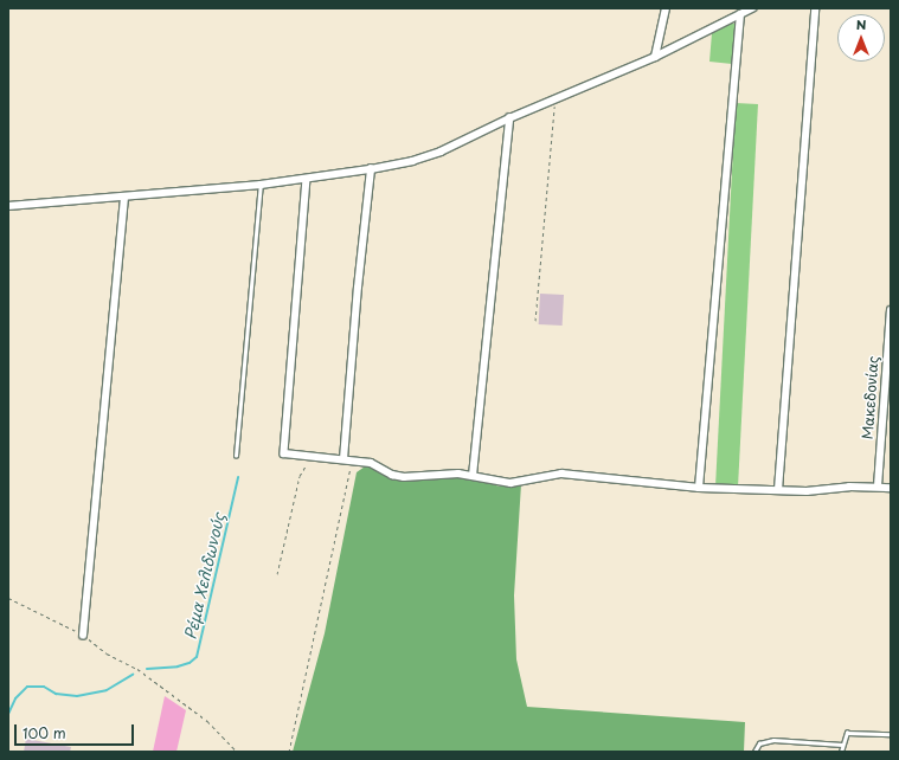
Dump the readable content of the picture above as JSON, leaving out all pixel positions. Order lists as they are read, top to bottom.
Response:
{
  "streets": {
    "street": ["Μακεδονίας"]
  },
  "water": ["Ρέμα Χελιδωνούς"],
  "scale_bar": "100 m",
  "north": "top"
}
